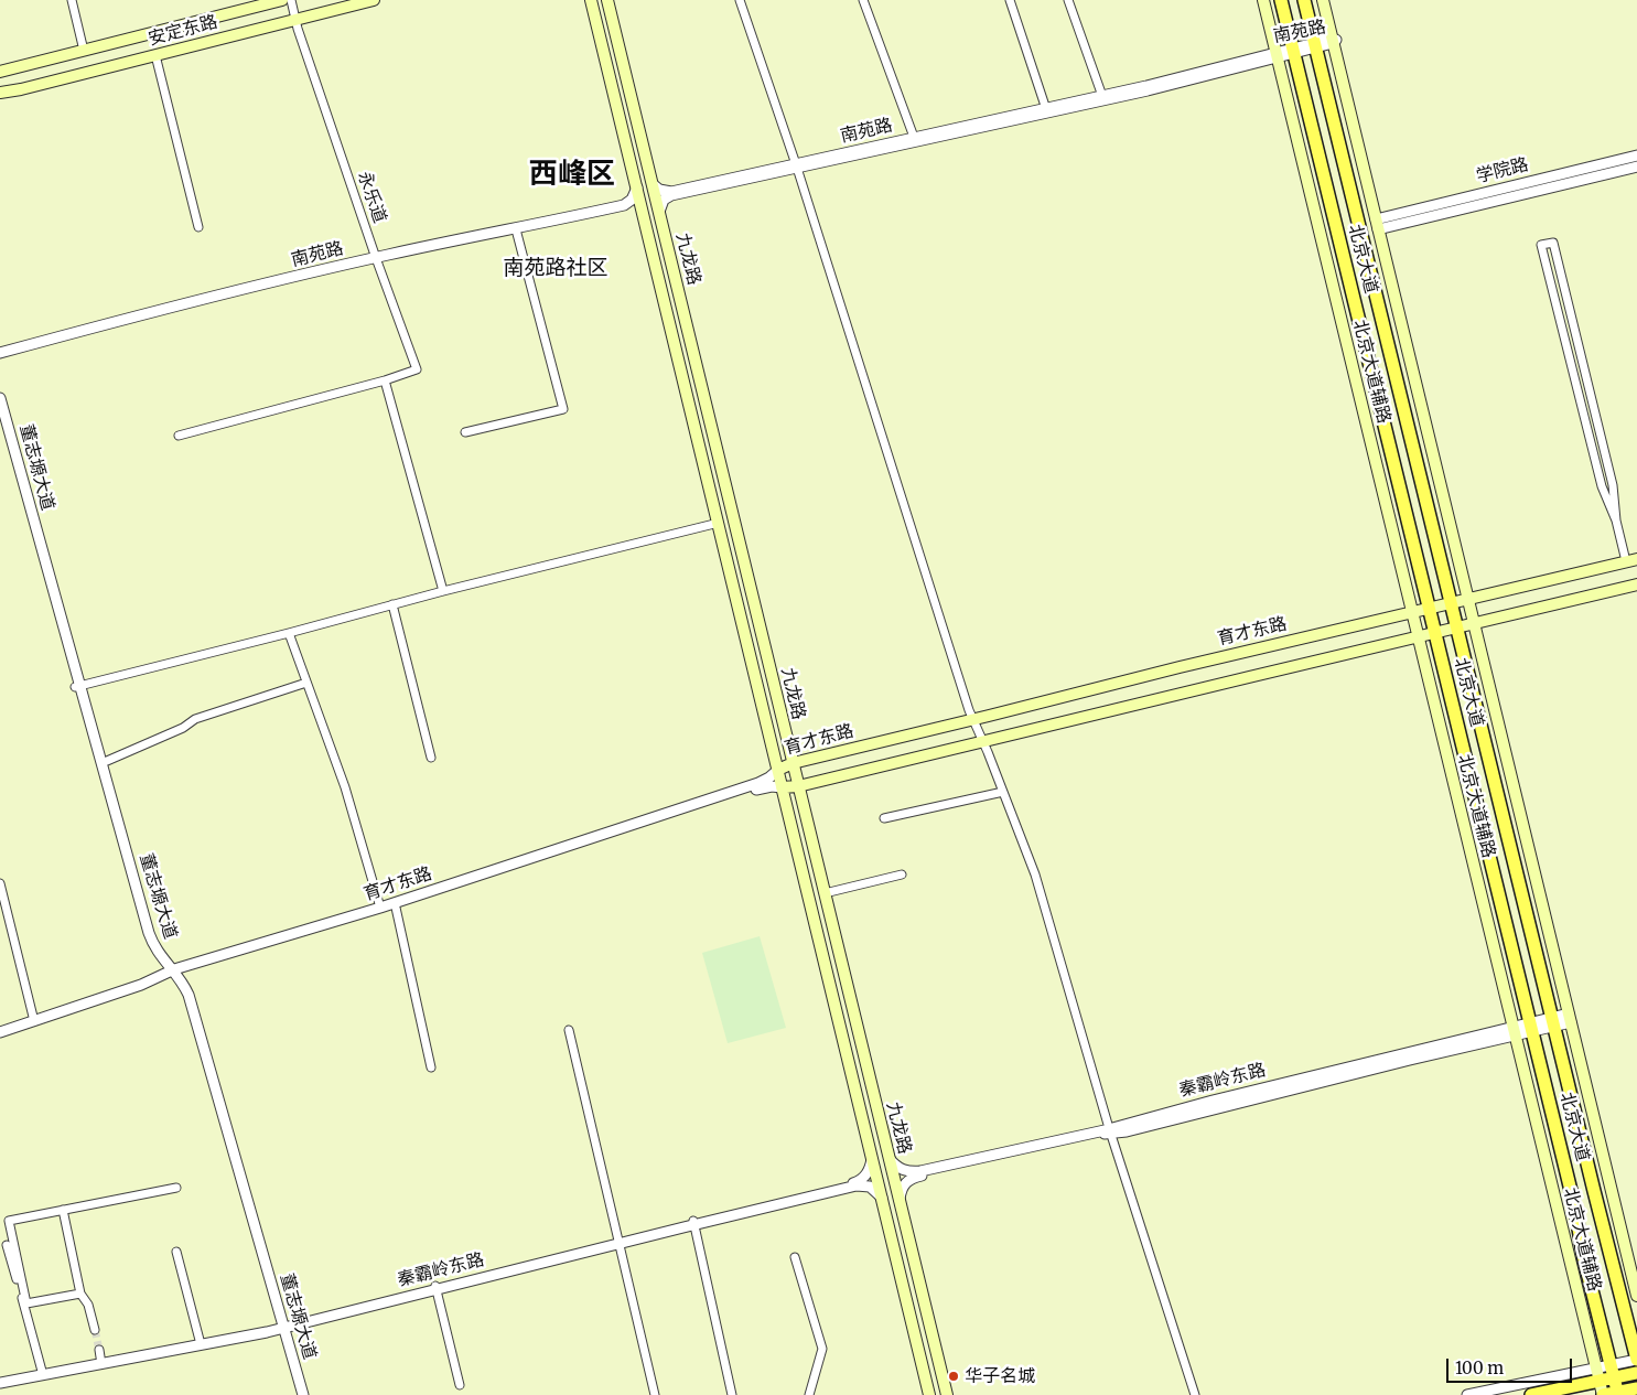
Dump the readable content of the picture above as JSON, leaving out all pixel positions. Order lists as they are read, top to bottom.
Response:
{
  "streets": {
    "main road": [
      "安定东路",
      "九龙路",
      "北京大道",
      "北京大道辅路",
      "育才东路"
    ],
    "street": [
      "南苑路",
      "学院路",
      "永乐道",
      "董志塬大道",
      "秦霸岭东路"
    ]
  },
  "crossings": [
    ["安定东路", "永乐道"],
    ["南苑路", "永乐道"],
    ["南苑路", "九龙路"],
    ["南苑路", "北京大道"],
    ["南苑路", "北京大道辅路"],
    ["九龙路", "育才东路"],
    ["九龙路", "秦霸岭东路"],
    ["北京大道", "育才东路"],
    ["北京大道", "秦霸岭东路"],
    ["北京大道辅路", "育才东路"],
    ["北京大道辅路", "秦霸岭东路"],
    ["董志塬大道", "育才东路"],
    ["董志塬大道", "秦霸岭东路"]
  ],
  "districts": ["西峰区", "南苑路社区"],
  "places": ["华子名城"],
  "scale_bar": "100 m"
}
